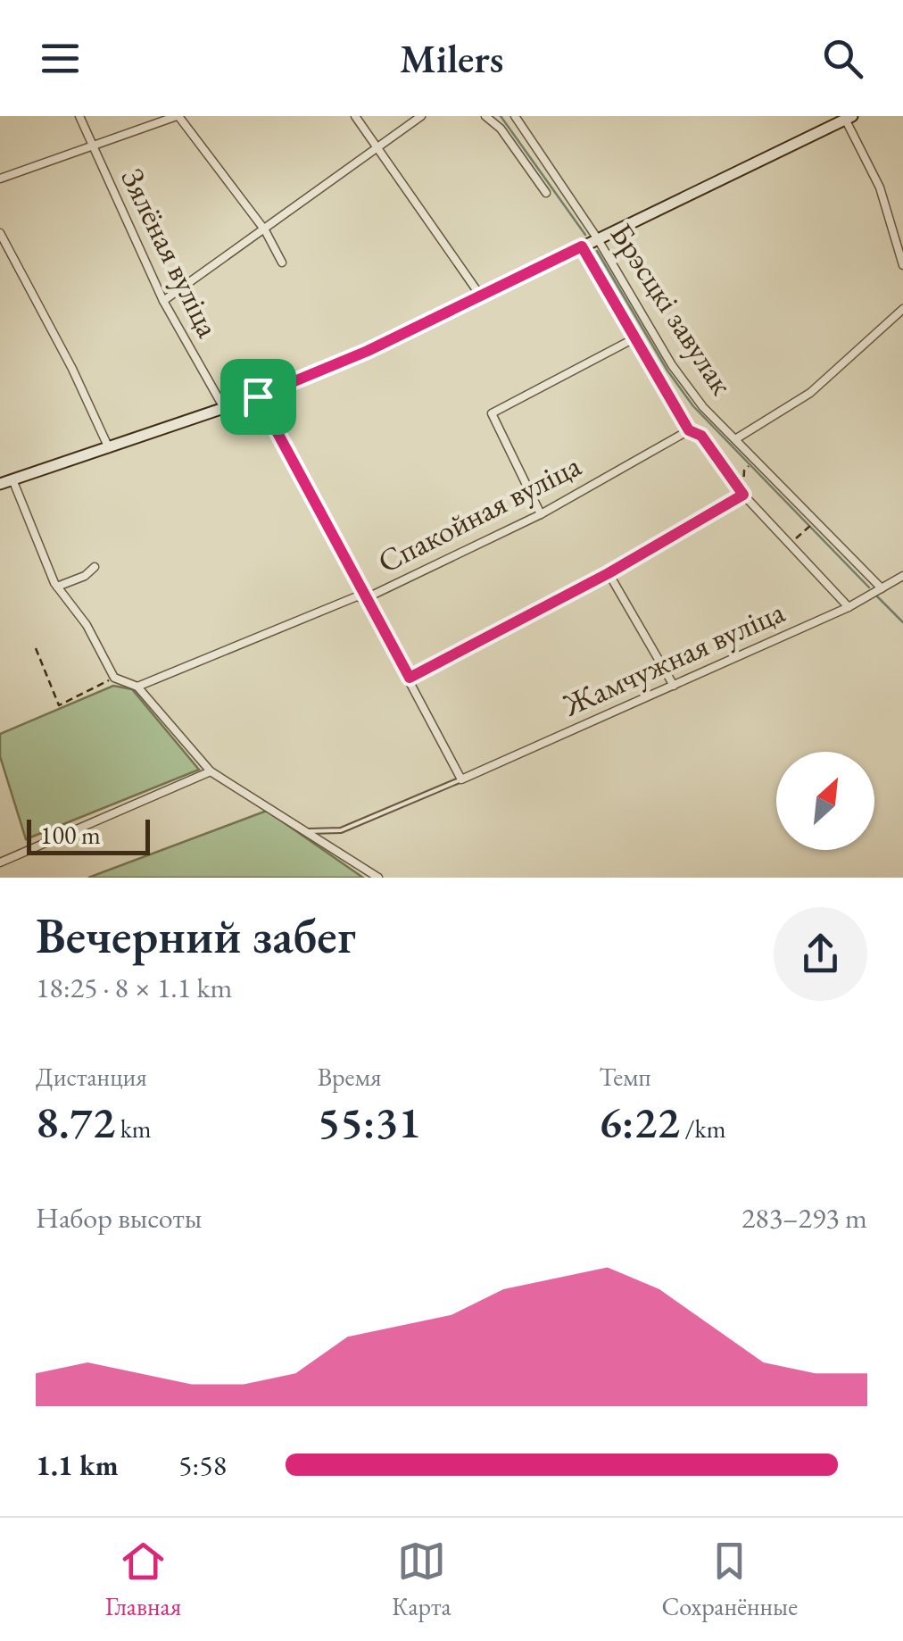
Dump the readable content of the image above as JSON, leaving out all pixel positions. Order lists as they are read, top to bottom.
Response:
{
  "streets": {
    "street": [
      "Зялёная вуліца",
      "Брэсцкі завулак",
      "Спакойная вуліца",
      "Жамчужная вуліца"
    ]
  },
  "crossings": [
    ["Брэсцкі завулак", "Жамчужная вуліца"]
  ],
  "scale_bar": "100 m",
  "north": "top right",
  "page": {
    "header": "Milers",
    "scale": "100 m",
    "heading": ["Вечерний забег", "18:25 · 8 × 1.1 km"],
    "stats": [
      ["Дистанция", "8.72 km"],
      ["Время", "55:31"],
      ["Темп", "6:22 /km"]
    ],
    "chart": ["Набор высоты", "283–293 m"],
    "list": [
      {
        "name": "1.1 km",
        "note": "5:58"
      }
    ],
    "tabs": ["Главная", "Карта", "Сохранённые"]
  }
}
